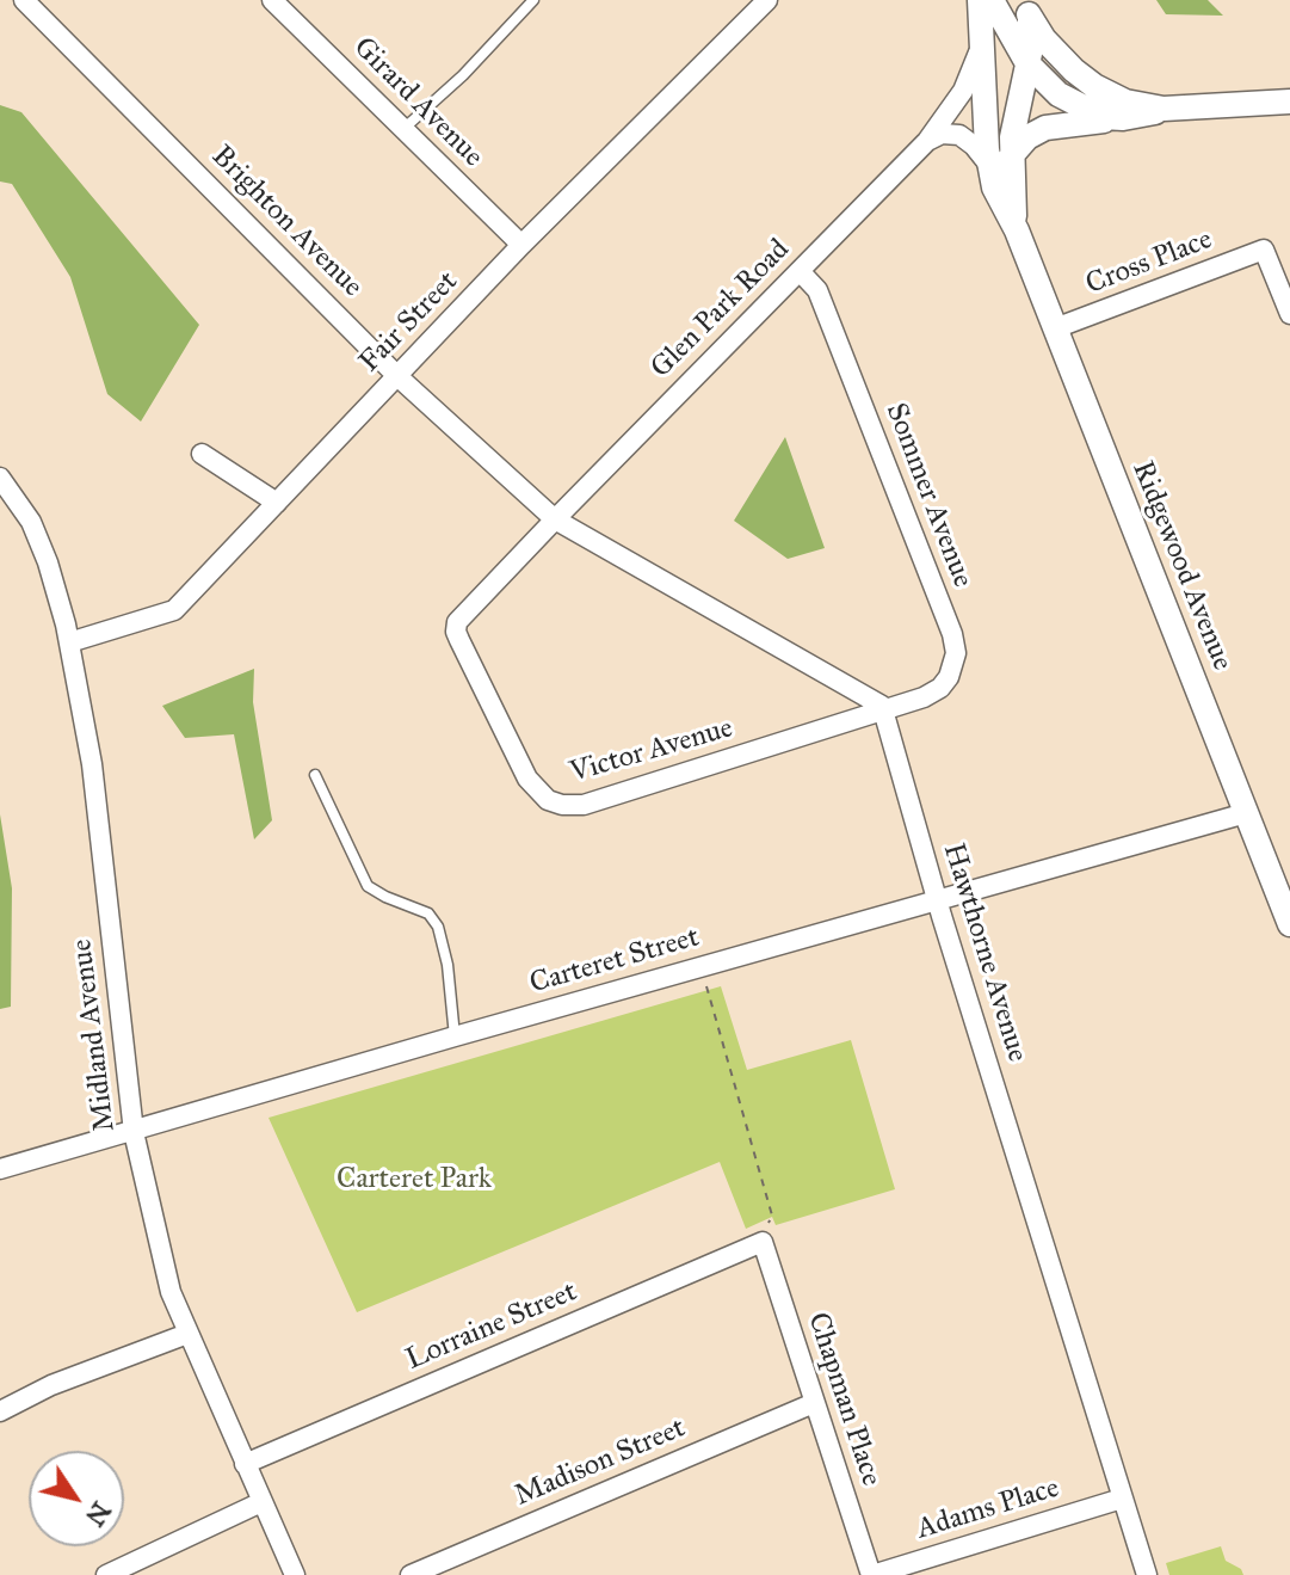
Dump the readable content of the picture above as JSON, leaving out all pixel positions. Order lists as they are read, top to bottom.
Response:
{
  "streets": {
    "street": [
      "Girard Avenue",
      "Brighton Avenue",
      "Cross Place",
      "Glen Park Road",
      "Fair Street",
      "Sommer Avenue",
      "Ridgewood Avenue",
      "Victor Avenue",
      "Hawthorne Avenue",
      "Carteret Street",
      "Midland Avenue",
      "Lorraine Street",
      "Chapman Place",
      "Madison Street",
      "Adams Place"
    ]
  },
  "crossings": [
    ["Girard Avenue", "Fair Street"],
    ["Brighton Avenue", "Glen Park Road"],
    ["Brighton Avenue", "Fair Street"],
    ["Brighton Avenue", "Victor Avenue"],
    ["Cross Place", "Ridgewood Avenue"],
    ["Glen Park Road", "Sommer Avenue"],
    ["Glen Park Road", "Victor Avenue"],
    ["Fair Street", "Midland Avenue"],
    ["Sommer Avenue", "Victor Avenue"],
    ["Sommer Avenue", "Hawthorne Avenue"],
    ["Ridgewood Avenue", "Carteret Street"],
    ["Victor Avenue", "Hawthorne Avenue"],
    ["Hawthorne Avenue", "Carteret Street"],
    ["Hawthorne Avenue", "Adams Place"],
    ["Carteret Street", "Midland Avenue"],
    ["Midland Avenue", "Lorraine Street"],
    ["Lorraine Street", "Chapman Place"],
    ["Chapman Place", "Madison Street"],
    ["Chapman Place", "Adams Place"]
  ],
  "parks": ["Carteret Park"],
  "north": "bottom right"
}
